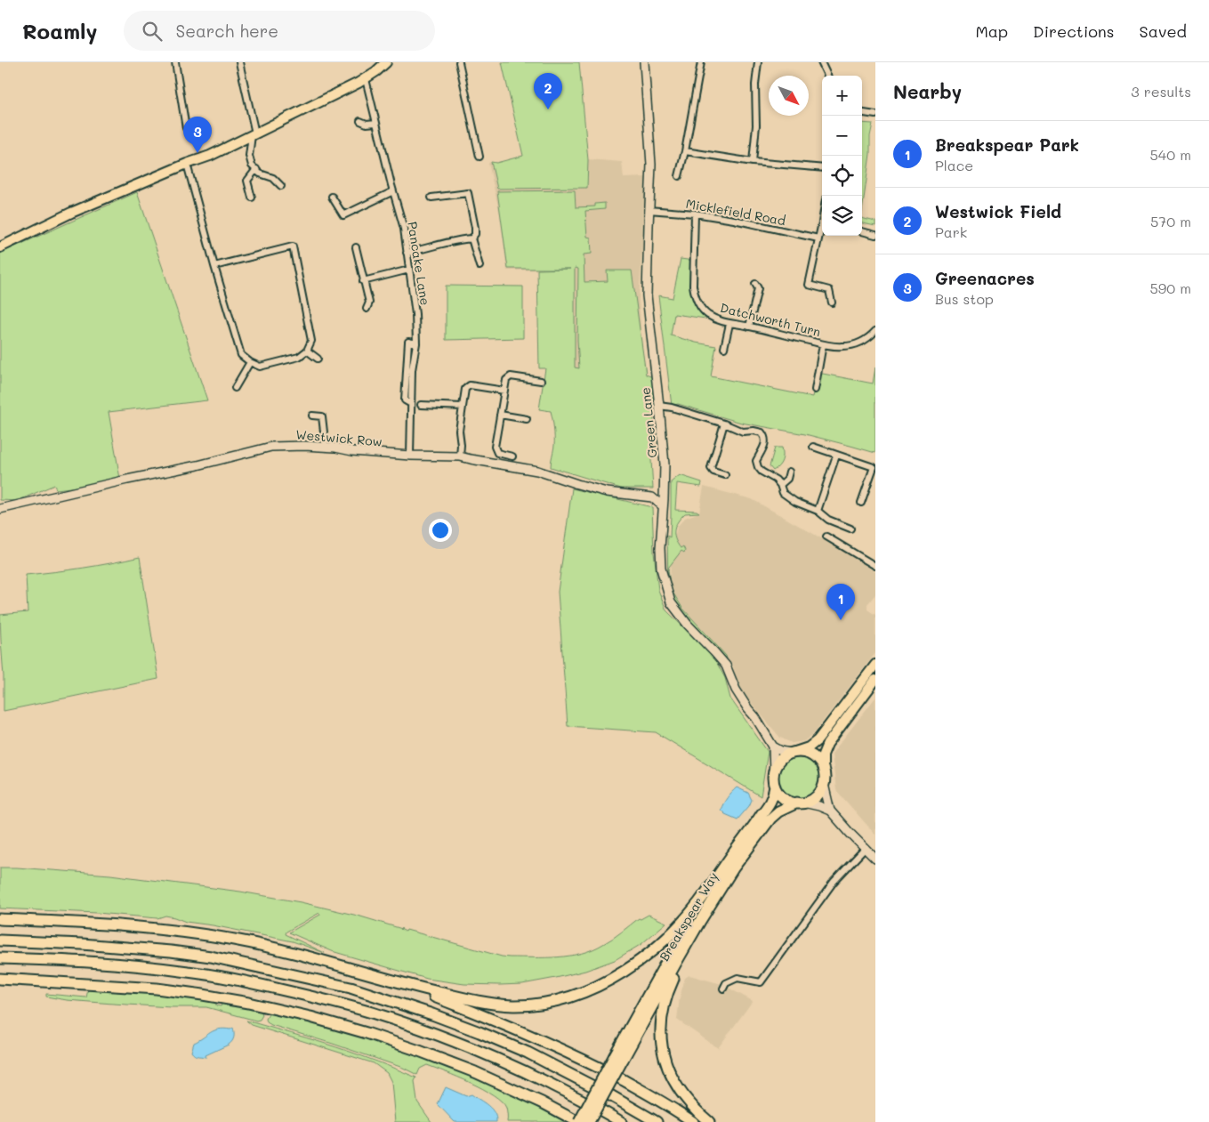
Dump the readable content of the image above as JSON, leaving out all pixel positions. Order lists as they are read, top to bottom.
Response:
{
  "streets": {
    "highway": ["Breakspear Way"],
    "street": [
      "Micklefield Road",
      "Pancake Lane",
      "Datchworth Turn",
      "Green Lane",
      "Westwick Row"
    ]
  },
  "crossings": [
    ["Micklefield Road", "Datchworth Turn"],
    ["Micklefield Road", "Green Lane"],
    ["Green Lane", "Breakspear Way"]
  ],
  "north": "bottom right",
  "page": {
    "header": "Roamly",
    "search": "Search here",
    "nav": ["Map", "Directions", "Saved"],
    "heading": ["Nearby", "3 results"],
    "pins": ["2", "3", "1"],
    "map_buttons": ["+", "−"],
    "list": [
      {
        "mark": "1",
        "name": "Breakspear Park",
        "note": "Place",
        "value": "540 m"
      },
      {
        "mark": "2",
        "name": "Westwick Field",
        "note": "Park",
        "value": "570 m"
      },
      {
        "mark": "3",
        "name": "Greenacres",
        "note": "Bus stop",
        "value": "590 m"
      }
    ]
  }
}
